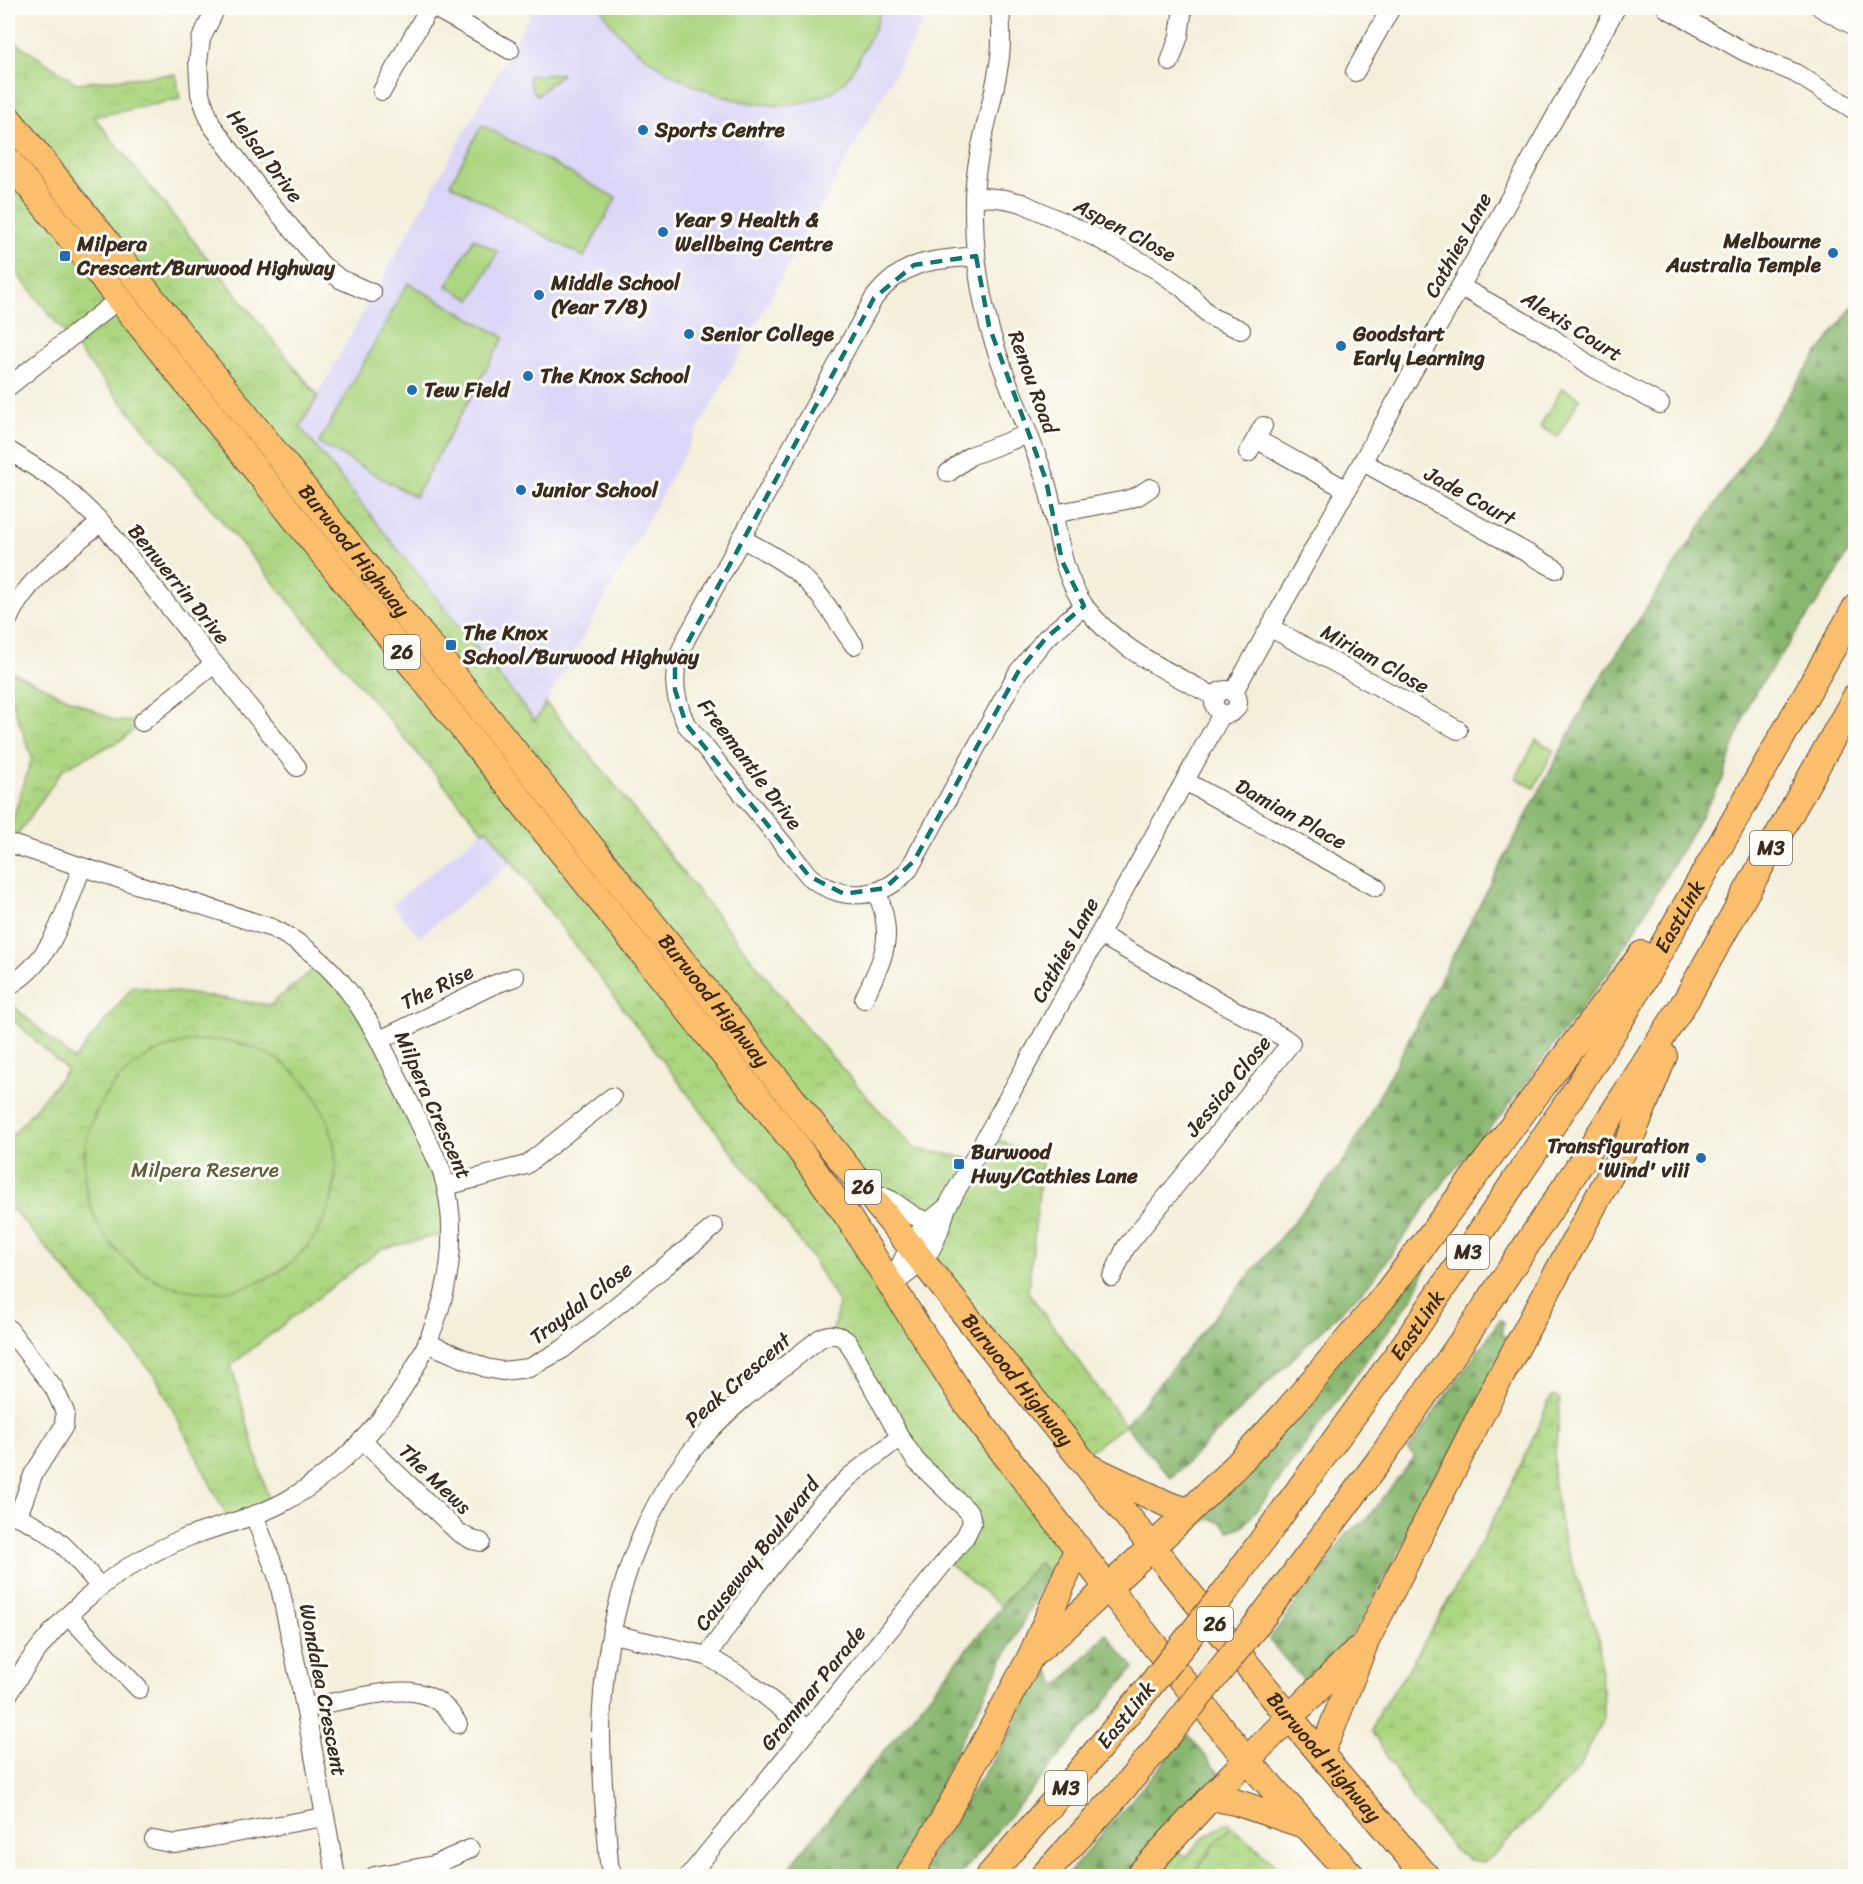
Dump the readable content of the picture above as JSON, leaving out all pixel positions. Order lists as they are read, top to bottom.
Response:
{
  "streets": {
    "highway": [
      "Burwood Highway",
      "26",
      "M3",
      "EastLink"
    ],
    "street": [
      "Helsal Drive",
      "Aspen Close",
      "Cathies Lane",
      "Alexis Court",
      "Renou Road",
      "Jade Court",
      "Benwerrin Drive",
      "Miriam Close",
      "Freemantle Drive",
      "Damian Place",
      "The Rise",
      "Jessica Close",
      "Milpera Crescent",
      "Traydal Close",
      "Peak Crescent",
      "The Mews",
      "Causeway Boulevard",
      "Grammar Parade",
      "Wondalea Crescent"
    ]
  },
  "crossings": [
    ["Aspen Close", "Renou Road"],
    ["Cathies Lane", "Alexis Court"],
    ["Cathies Lane", "Renou Road"],
    ["Cathies Lane", "Jade Court"],
    ["Cathies Lane", "Burwood Highway"],
    ["Cathies Lane", "Miriam Close"],
    ["Cathies Lane", "Damian Place"],
    ["Cathies Lane", "Jessica Close"],
    ["Renou Road", "Freemantle Drive"],
    ["The Rise", "Milpera Crescent"],
    ["Milpera Crescent", "Traydal Close"],
    ["Milpera Crescent", "The Mews"],
    ["Milpera Crescent", "Wondalea Crescent"],
    ["Peak Crescent", "Causeway Boulevard"],
    ["Peak Crescent", "Grammar Parade"]
  ],
  "parks": ["Milpera Reserve"],
  "places": {
    "other": [
      "Sports Centre",
      "Year 9 Health & Wellbeing Centre",
      "Melbourne Australia Temple",
      "Middle School (Year 7/8)",
      "Senior College",
      "Goodstart Early Learning",
      "The Knox School",
      "Tew Field",
      "Junior School",
      "Transfiguration 'Wind' viii"
    ],
    "transit": ["Milpera Crescent/Burwood Highway", "The Knox School/Burwood Highway", "Burwood Hwy/Cathies Lane"]
  }
}
